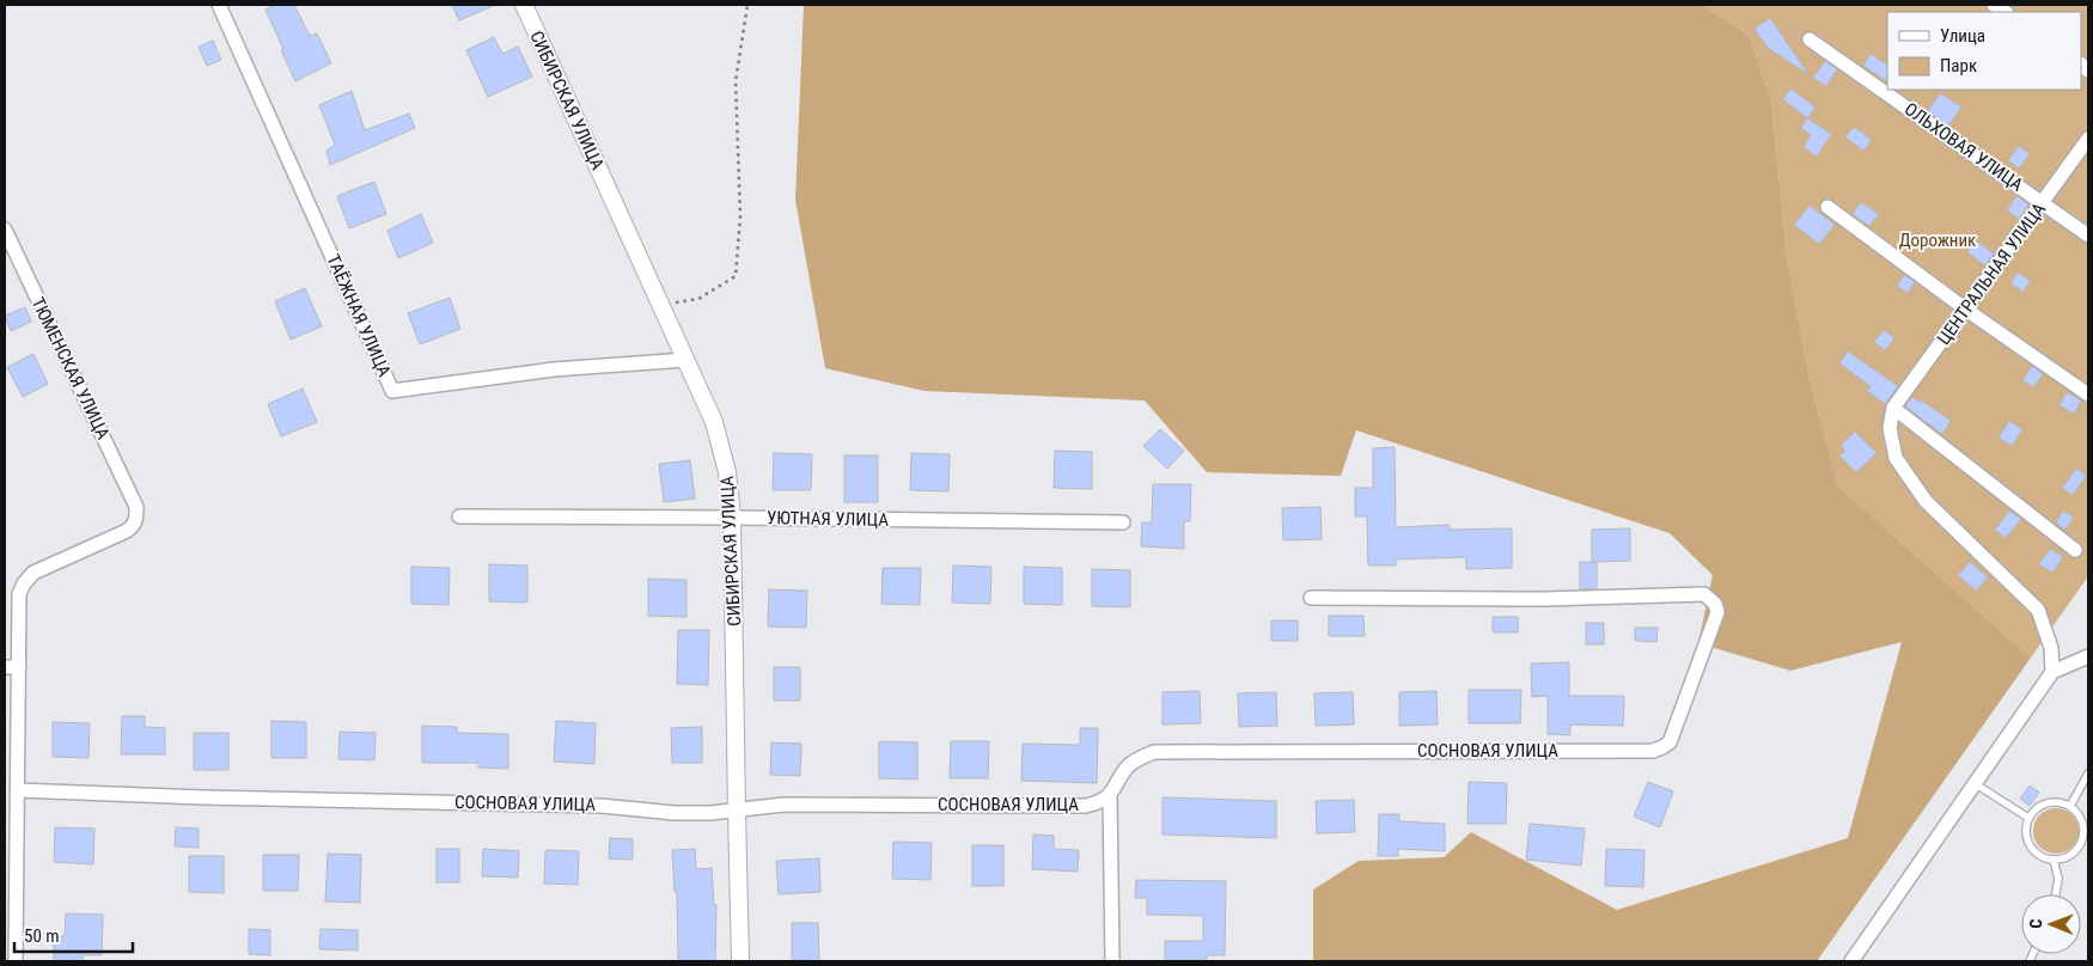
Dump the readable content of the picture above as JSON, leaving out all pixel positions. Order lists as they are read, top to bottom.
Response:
{
  "streets": {
    "street": [
      "СИБИРСКАЯ УЛИЦА",
      "ОЛЬХОВАЯ УЛИЦА",
      "ЦЕНТРАЛЬНАЯ УЛИЦА",
      "ТАЁЖНАЯ УЛИЦА",
      "ТЮМЕНСКАЯ УЛИЦА",
      "УЮТНАЯ УЛИЦА",
      "СОСНОВАЯ УЛИЦА"
    ]
  },
  "crossings": [
    ["СИБИРСКАЯ УЛИЦА", "ТАЁЖНАЯ УЛИЦА"],
    ["СИБИРСКАЯ УЛИЦА", "УЮТНАЯ УЛИЦА"],
    ["СИБИРСКАЯ УЛИЦА", "СОСНОВАЯ УЛИЦА"],
    ["ОЛЬХОВАЯ УЛИЦА", "ЦЕНТРАЛЬНАЯ УЛИЦА"]
  ],
  "parks": ["Дорожник"],
  "legend": ["Улица", "Парк"],
  "scale_bar": "50 m",
  "north": "left"
}
